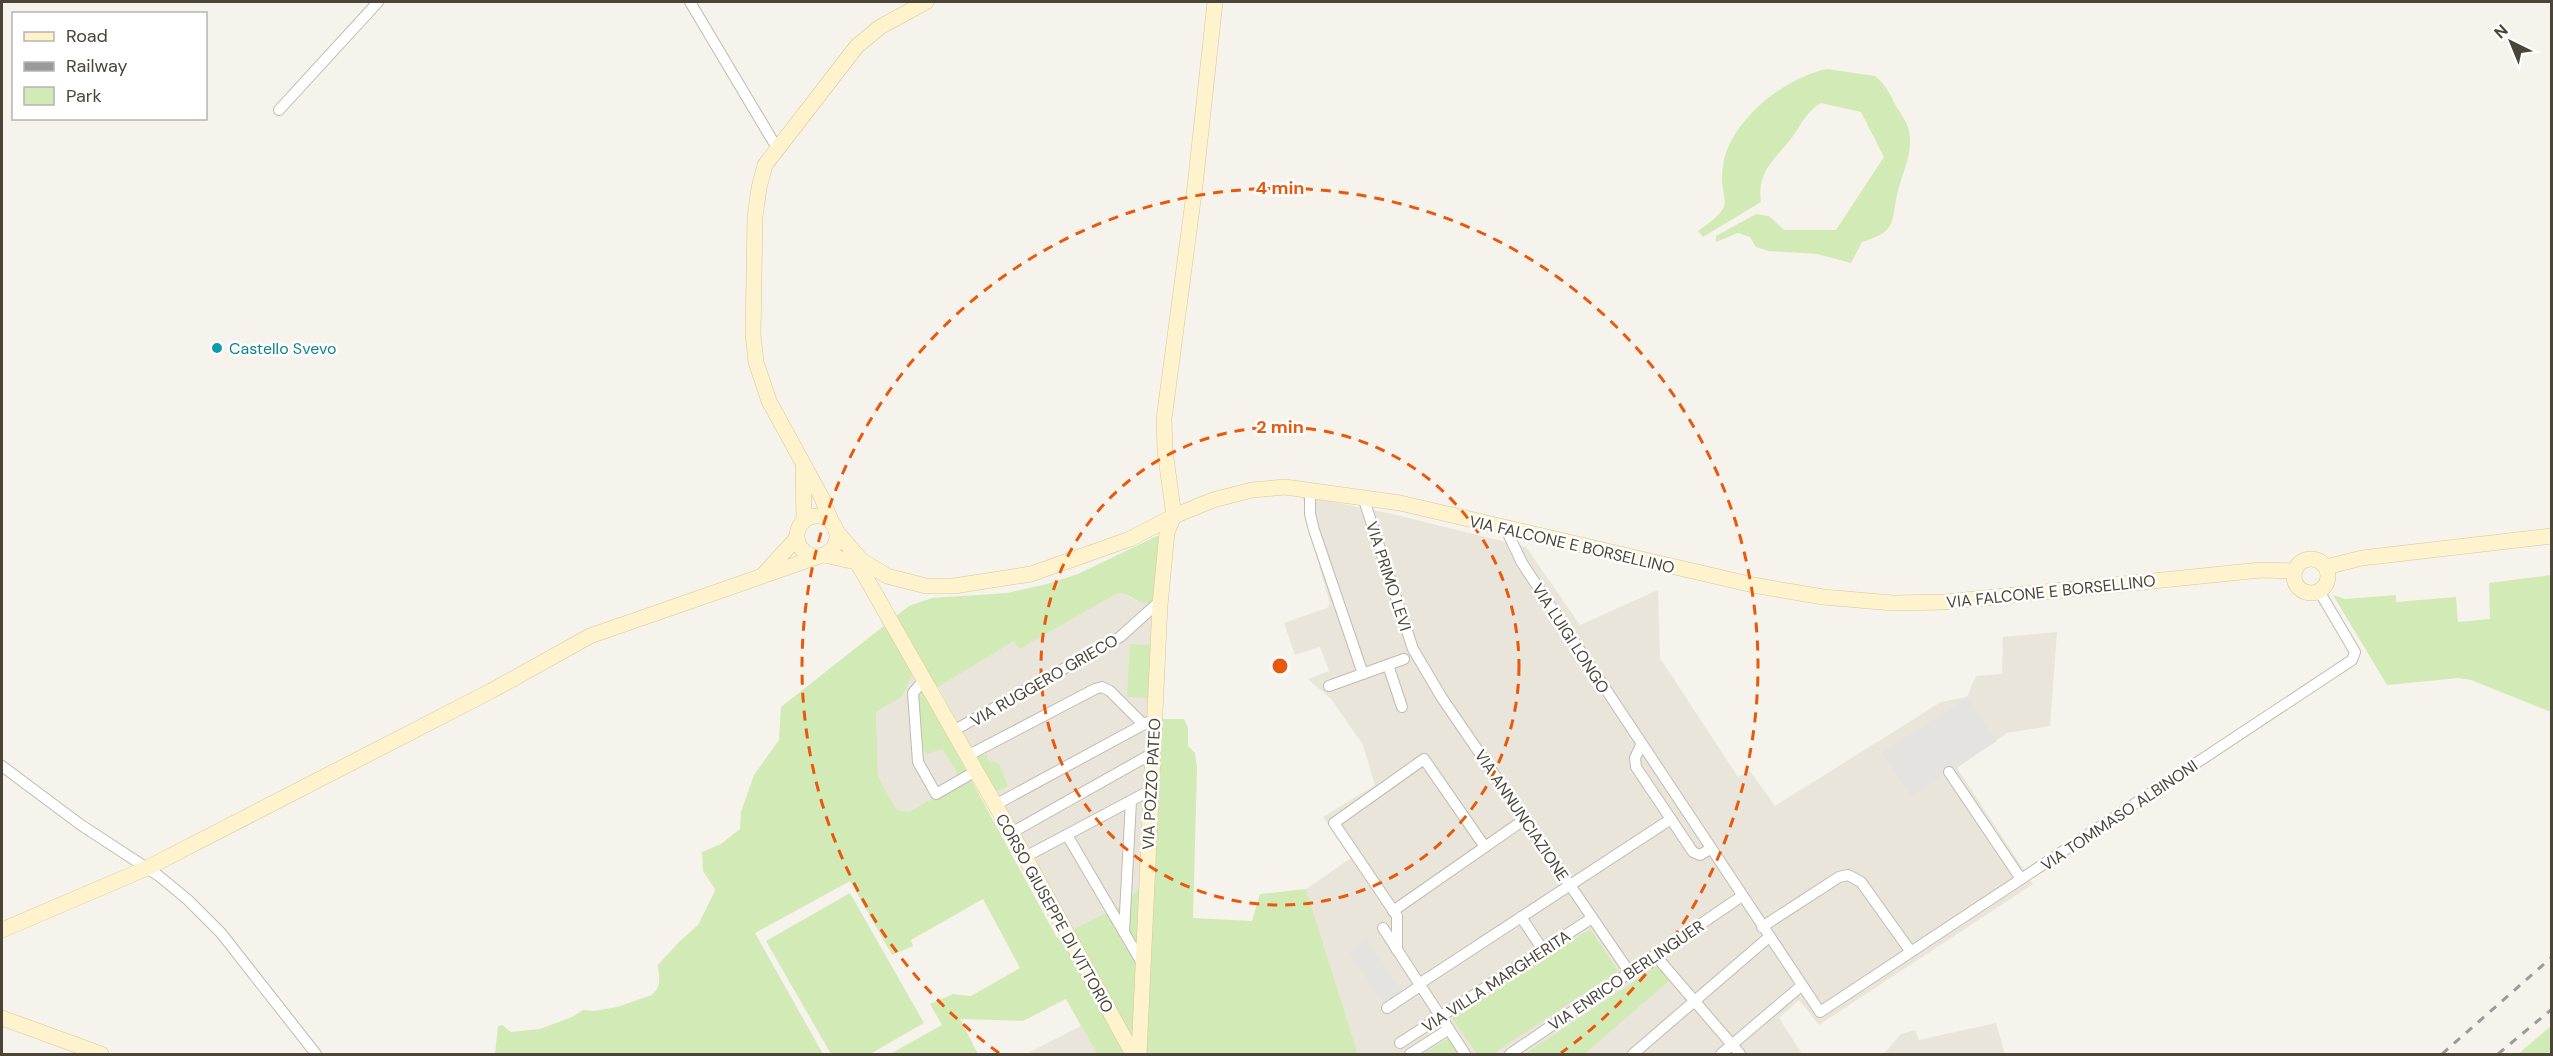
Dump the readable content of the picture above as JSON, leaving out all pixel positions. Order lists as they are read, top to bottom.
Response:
{
  "streets": {
    "main road": ["VIA FALCONE E BORSELLINO", "VIA POZZO PATEO", "CORSO GIUSEPPE DI VITTORIO"],
    "street": [
      "VIA PRIMO LEVI",
      "VIA LUIGI LONGO",
      "VIA RUGGERO GRIECO",
      "VIA ANNUNCIAZIONE",
      "VIA TOMMASO ALBINONI",
      "VIA ENRICO BERLINGUER",
      "VIA VILLA MARGHERITA"
    ]
  },
  "crossings": [
    ["VIA FALCONE E BORSELLINO", "VIA PRIMO LEVI"],
    ["VIA FALCONE E BORSELLINO", "VIA LUIGI LONGO"],
    ["VIA FALCONE E BORSELLINO", "VIA POZZO PATEO"],
    ["VIA FALCONE E BORSELLINO", "VIA TOMMASO ALBINONI"],
    ["VIA FALCONE E BORSELLINO", "CORSO GIUSEPPE DI VITTORIO"],
    ["VIA PRIMO LEVI", "VIA ANNUNCIAZIONE"],
    ["VIA LUIGI LONGO", "VIA TOMMASO ALBINONI"],
    ["VIA LUIGI LONGO", "VIA ENRICO BERLINGUER"],
    ["VIA RUGGERO GRIECO", "VIA POZZO PATEO"],
    ["VIA RUGGERO GRIECO", "CORSO GIUSEPPE DI VITTORIO"],
    ["VIA ANNUNCIAZIONE", "VIA ENRICO BERLINGUER"],
    ["VIA ANNUNCIAZIONE", "VIA VILLA MARGHERITA"]
  ],
  "places": ["Castello Svevo"],
  "legend": ["Road", "Railway", "Park"],
  "north": "top left",
  "rings": ["4 min", "2 min"]
}
